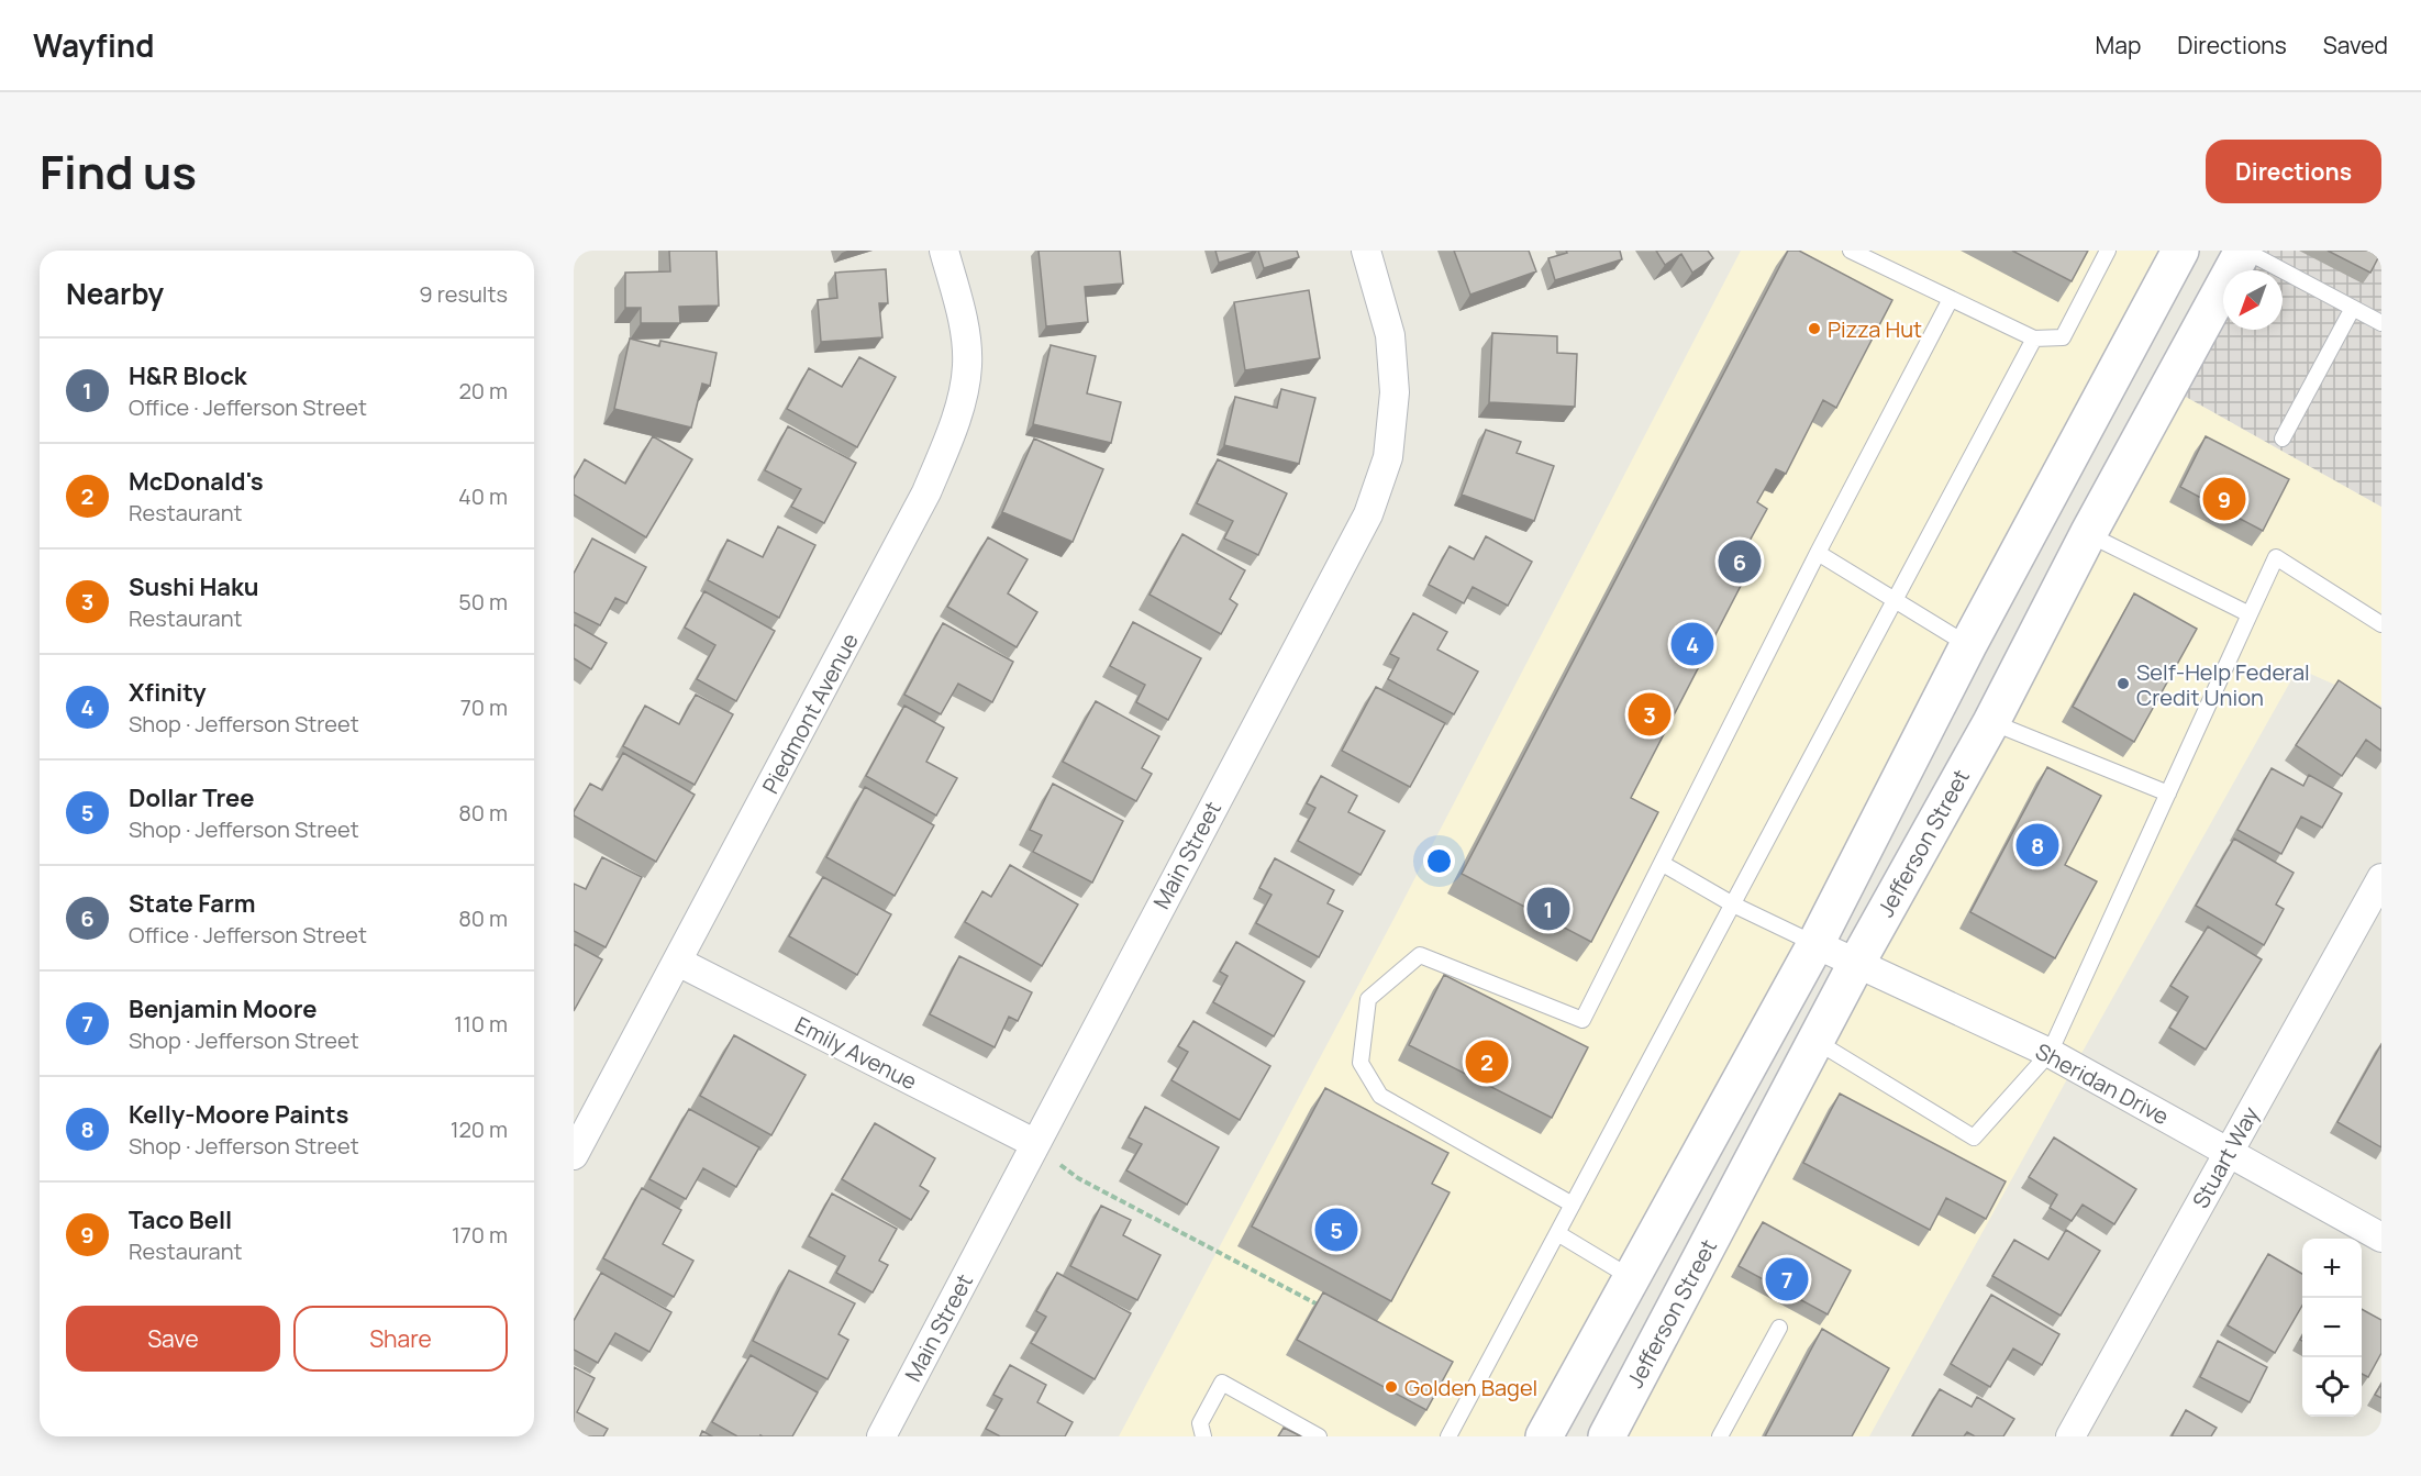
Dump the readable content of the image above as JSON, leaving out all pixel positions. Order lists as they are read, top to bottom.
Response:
{
  "streets": {
    "main road": ["Jefferson Street"],
    "street": [
      "Piedmont Avenue",
      "Main Street",
      "Emily Avenue",
      "Sheridan Drive",
      "Stuart Way"
    ]
  },
  "crossings": [
    ["Piedmont Avenue", "Emily Avenue"],
    ["Jefferson Street", "Sheridan Drive"],
    ["Main Street", "Emily Avenue"],
    ["Sheridan Drive", "Stuart Way"]
  ],
  "places": ["Pizza Hut", "Self-Help Federal Credit Union", "Golden Bagel"],
  "north": "bottom left",
  "page": {
    "header": "Wayfind",
    "nav": ["Map", "Directions", "Saved"],
    "title": "Find us",
    "buttons": [
      "Directions",
      ["Save", "Share"]
    ],
    "heading": ["Nearby", "9 results"],
    "list": [
      {
        "mark": "1",
        "name": "H&R Block",
        "note": "Office · Jefferson Street",
        "value": "20 m"
      },
      {
        "mark": "2",
        "name": "McDonald's",
        "note": "Restaurant",
        "value": "40 m"
      },
      {
        "mark": "3",
        "name": "Sushi Haku",
        "note": "Restaurant",
        "value": "50 m"
      },
      {
        "mark": "4",
        "name": "Xfinity",
        "note": "Shop · Jefferson Street",
        "value": "70 m"
      },
      {
        "mark": "5",
        "name": "Dollar Tree",
        "note": "Shop · Jefferson Street",
        "value": "80 m"
      },
      {
        "mark": "6",
        "name": "State Farm",
        "note": "Office · Jefferson Street",
        "value": "80 m"
      },
      {
        "mark": "7",
        "name": "Benjamin Moore",
        "note": "Shop · Jefferson Street",
        "value": "110 m"
      },
      {
        "mark": "8",
        "name": "Kelly-Moore Paints",
        "note": "Shop · Jefferson Street",
        "value": "120 m"
      },
      {
        "mark": "9",
        "name": "Taco Bell",
        "note": "Restaurant",
        "value": "170 m"
      }
    ],
    "pins": [
      "9",
      "6",
      "4",
      "3",
      "8",
      "1",
      "2",
      "5",
      "7"
    ],
    "map_buttons": ["+", "−"]
  }
}
